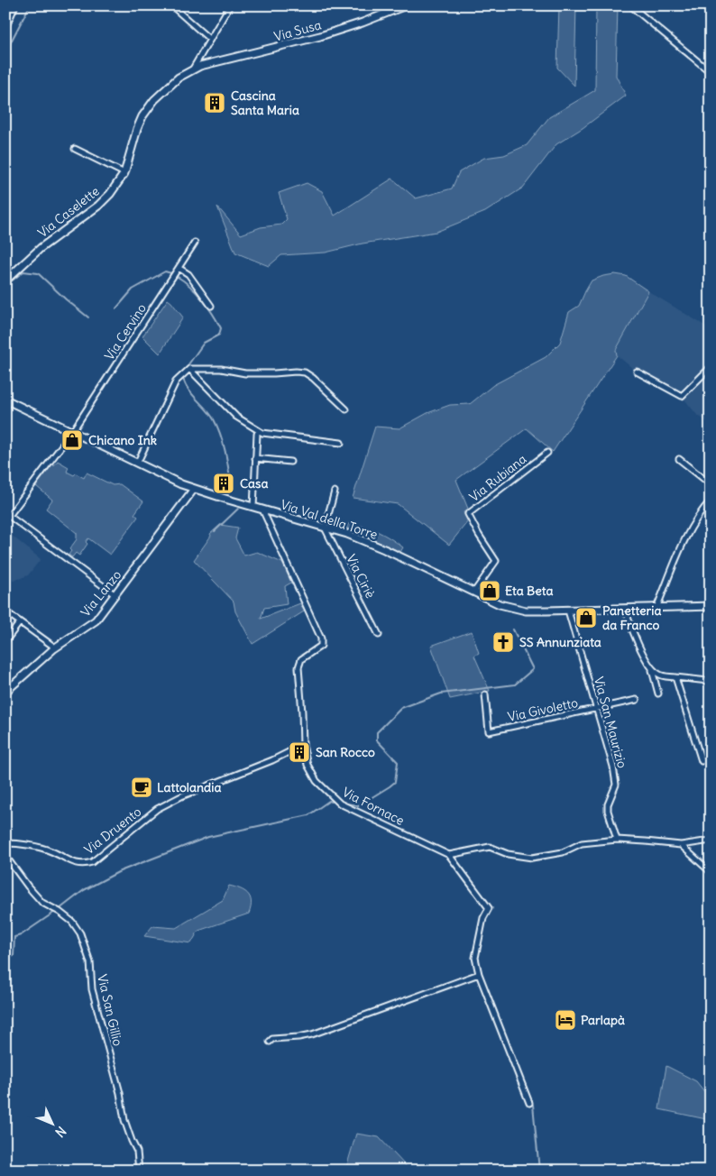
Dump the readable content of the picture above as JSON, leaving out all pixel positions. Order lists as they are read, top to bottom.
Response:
{
  "streets": {
    "street": [
      "Via Susa",
      "Via Caselette",
      "Via Cervino",
      "Via Rubiana",
      "Via Val della Torre",
      "Via Ciriè",
      "Via Lanzo",
      "Via Givoletto",
      "Via San Maurizio",
      "Via Fornace",
      "Via Druento",
      "Via San Gillio"
    ]
  },
  "crossings": [
    ["Via Susa", "Via Caselette"],
    ["Via Cervino", "Via Val della Torre"],
    ["Via Rubiana", "Via Val della Torre"],
    ["Via Val della Torre", "Via Ciriè"],
    ["Via Val della Torre", "Via Lanzo"],
    ["Via Val della Torre", "Via San Maurizio"],
    ["Via Val della Torre", "Via Fornace"],
    ["Via Givoletto", "Via San Maurizio"],
    ["Via Fornace", "Via Druento"]
  ],
  "places": {
    "building": ["Cascina Santa Maria", "Casa", "San Rocco"],
    "shop": ["Chicano Ink", "Eta Beta", "Panetteria da Franco"],
    "church": ["SS Annunziata"],
    "cafe": ["Lattolandia"],
    "hotel": ["Parlapà"]
  },
  "north": "bottom right"
}
